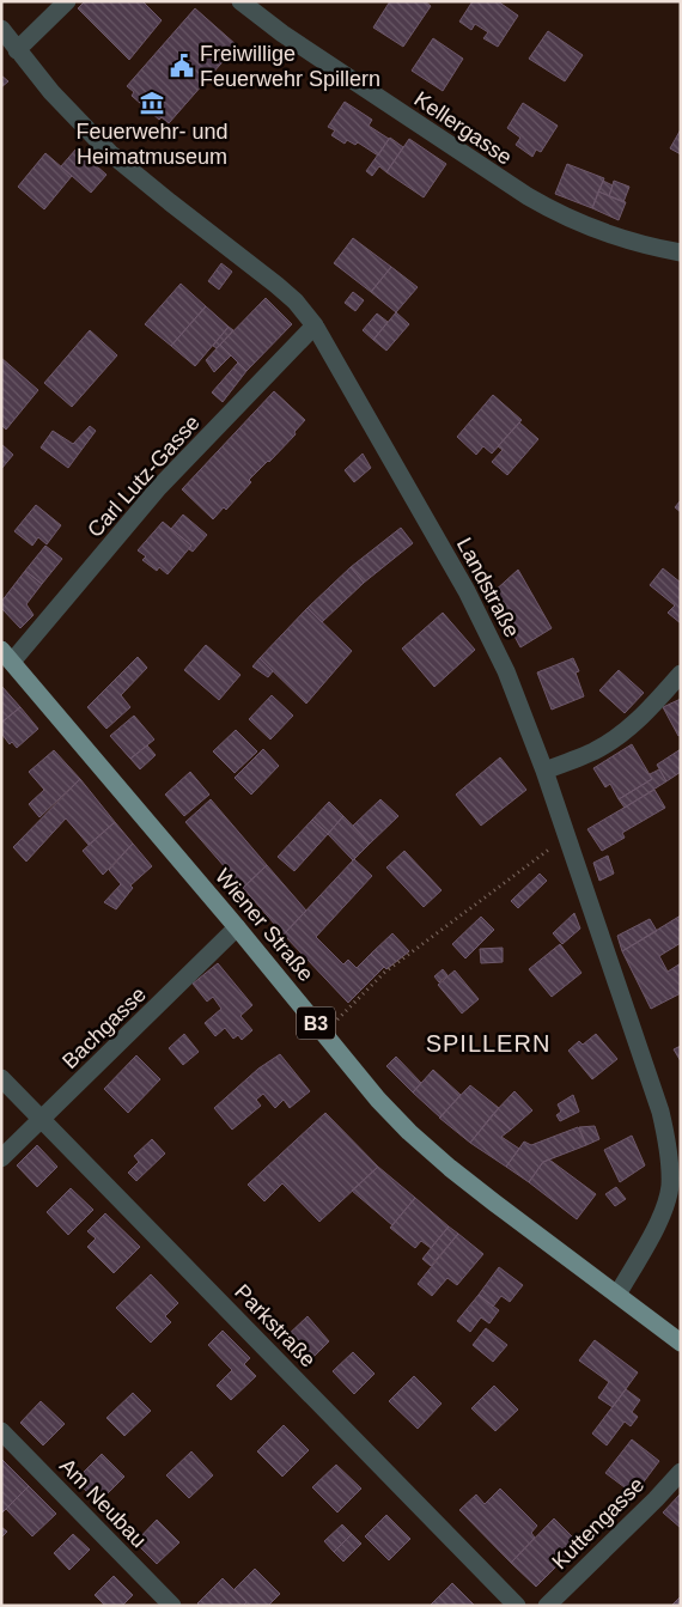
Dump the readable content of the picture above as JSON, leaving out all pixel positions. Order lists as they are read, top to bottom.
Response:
{
  "streets": {
    "main road": ["Wiener Straße", "B3"],
    "street": [
      "Kellergasse",
      "Carl Lutz-Gasse",
      "Landstraße",
      "Bachgasse",
      "Parkstraße",
      "Am Neubau",
      "Kuttengasse"
    ]
  },
  "crossings": [
    ["Carl Lutz-Gasse", "Landstraße"],
    ["Carl Lutz-Gasse", "Wiener Straße"],
    ["Landstraße", "Wiener Straße"],
    ["Wiener Straße", "Bachgasse"],
    ["Bachgasse", "Parkstraße"]
  ],
  "districts": ["SPILLERN"],
  "places": {
    "public building": ["Freiwillige Feuerwehr Spillern"],
    "museum": ["Feuerwehr- und Heimatmuseum"]
  }
}
